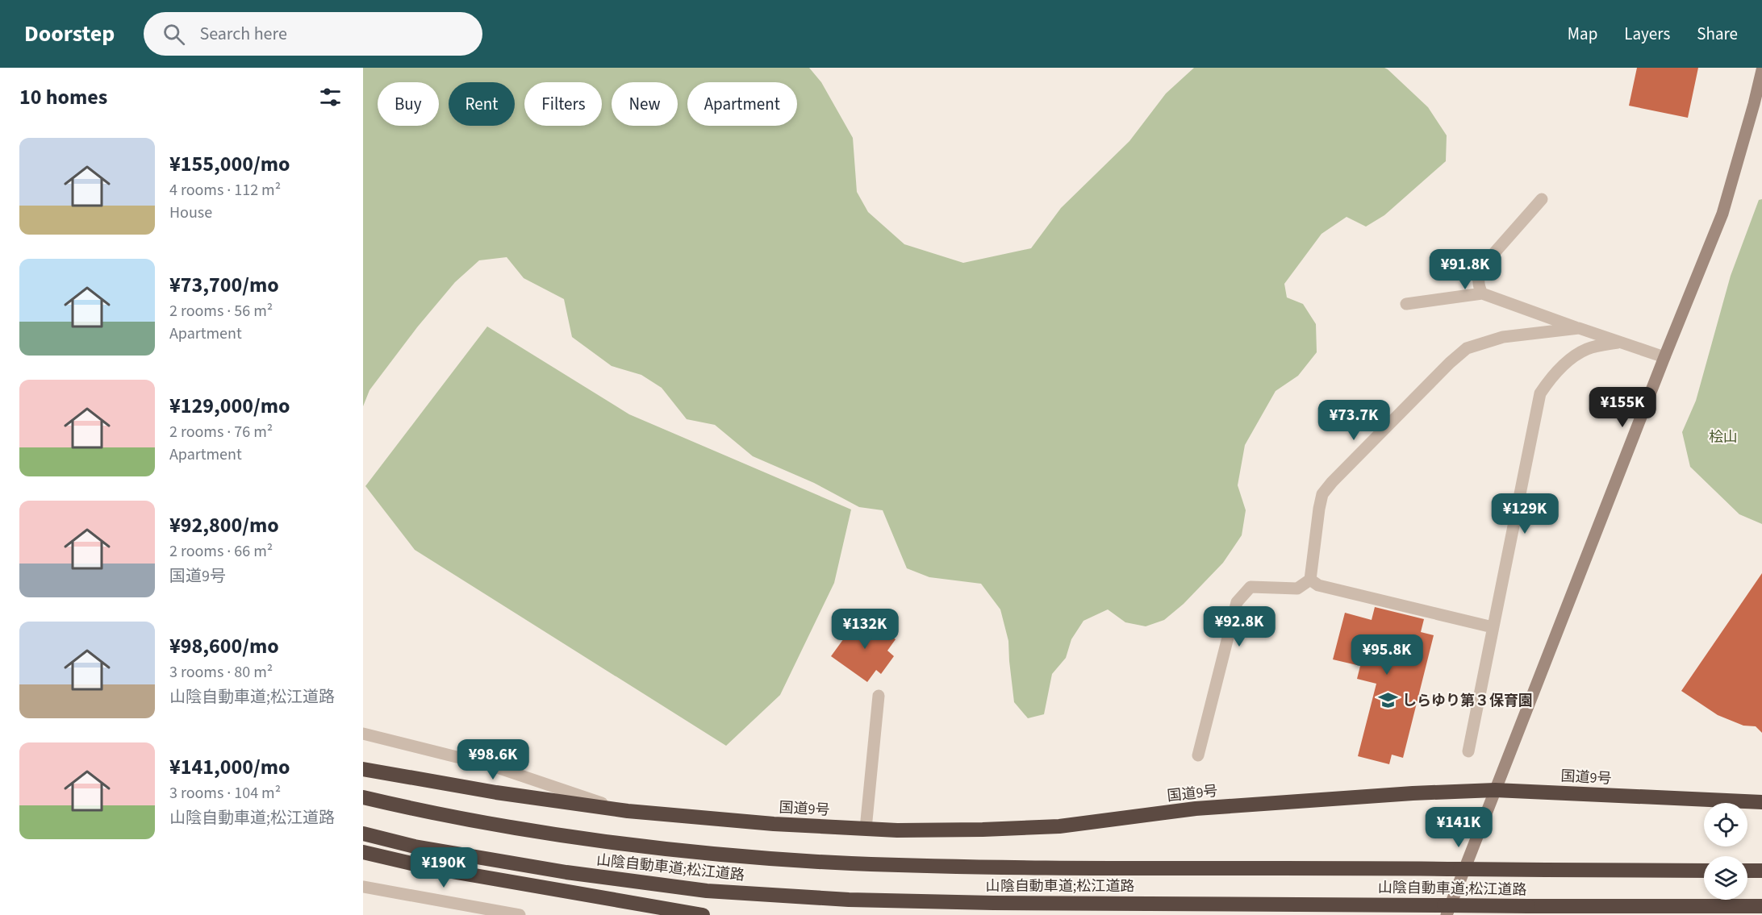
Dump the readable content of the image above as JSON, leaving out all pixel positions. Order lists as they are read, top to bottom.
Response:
{
  "streets": {
    "highway": ["国道9号", "山陰自動車道;松江道路"]
  },
  "parks": ["桧山"],
  "places": {
    "school or university": ["しらゆり第３保育園"]
  },
  "page": {
    "header": "Doorstep",
    "search": "Search here",
    "nav": ["Map", "Layers", "Share"],
    "heading": "10 homes",
    "chip": [
      "Buy",
      "Rent",
      "Filters",
      "New",
      "Apartment"
    ],
    "list": [
      {
        "name": "¥155,000/mo",
        "note": "4 rooms · 112 m² · House"
      },
      {
        "name": "¥73,700/mo",
        "note": "2 rooms · 56 m² · Apartment"
      },
      {
        "name": "¥129,000/mo",
        "note": "2 rooms · 76 m² · Apartment"
      },
      {
        "name": "¥92,800/mo",
        "note": "2 rooms · 66 m² · 国道9号"
      },
      {
        "name": "¥98,600/mo",
        "note": "3 rooms · 80 m² · 山陰自動車道;松江道路"
      },
      {
        "name": "¥141,000/mo",
        "note": "3 rooms · 104 m² · 山陰自動車道;松江道路"
      }
    ],
    "price": [
      "¥91.8K",
      "¥155K",
      "¥73.7K",
      "¥129K",
      "¥92.8K",
      "¥132K",
      "¥95.8K",
      "¥98.6K",
      "¥141K",
      "¥190K"
    ]
  }
}
